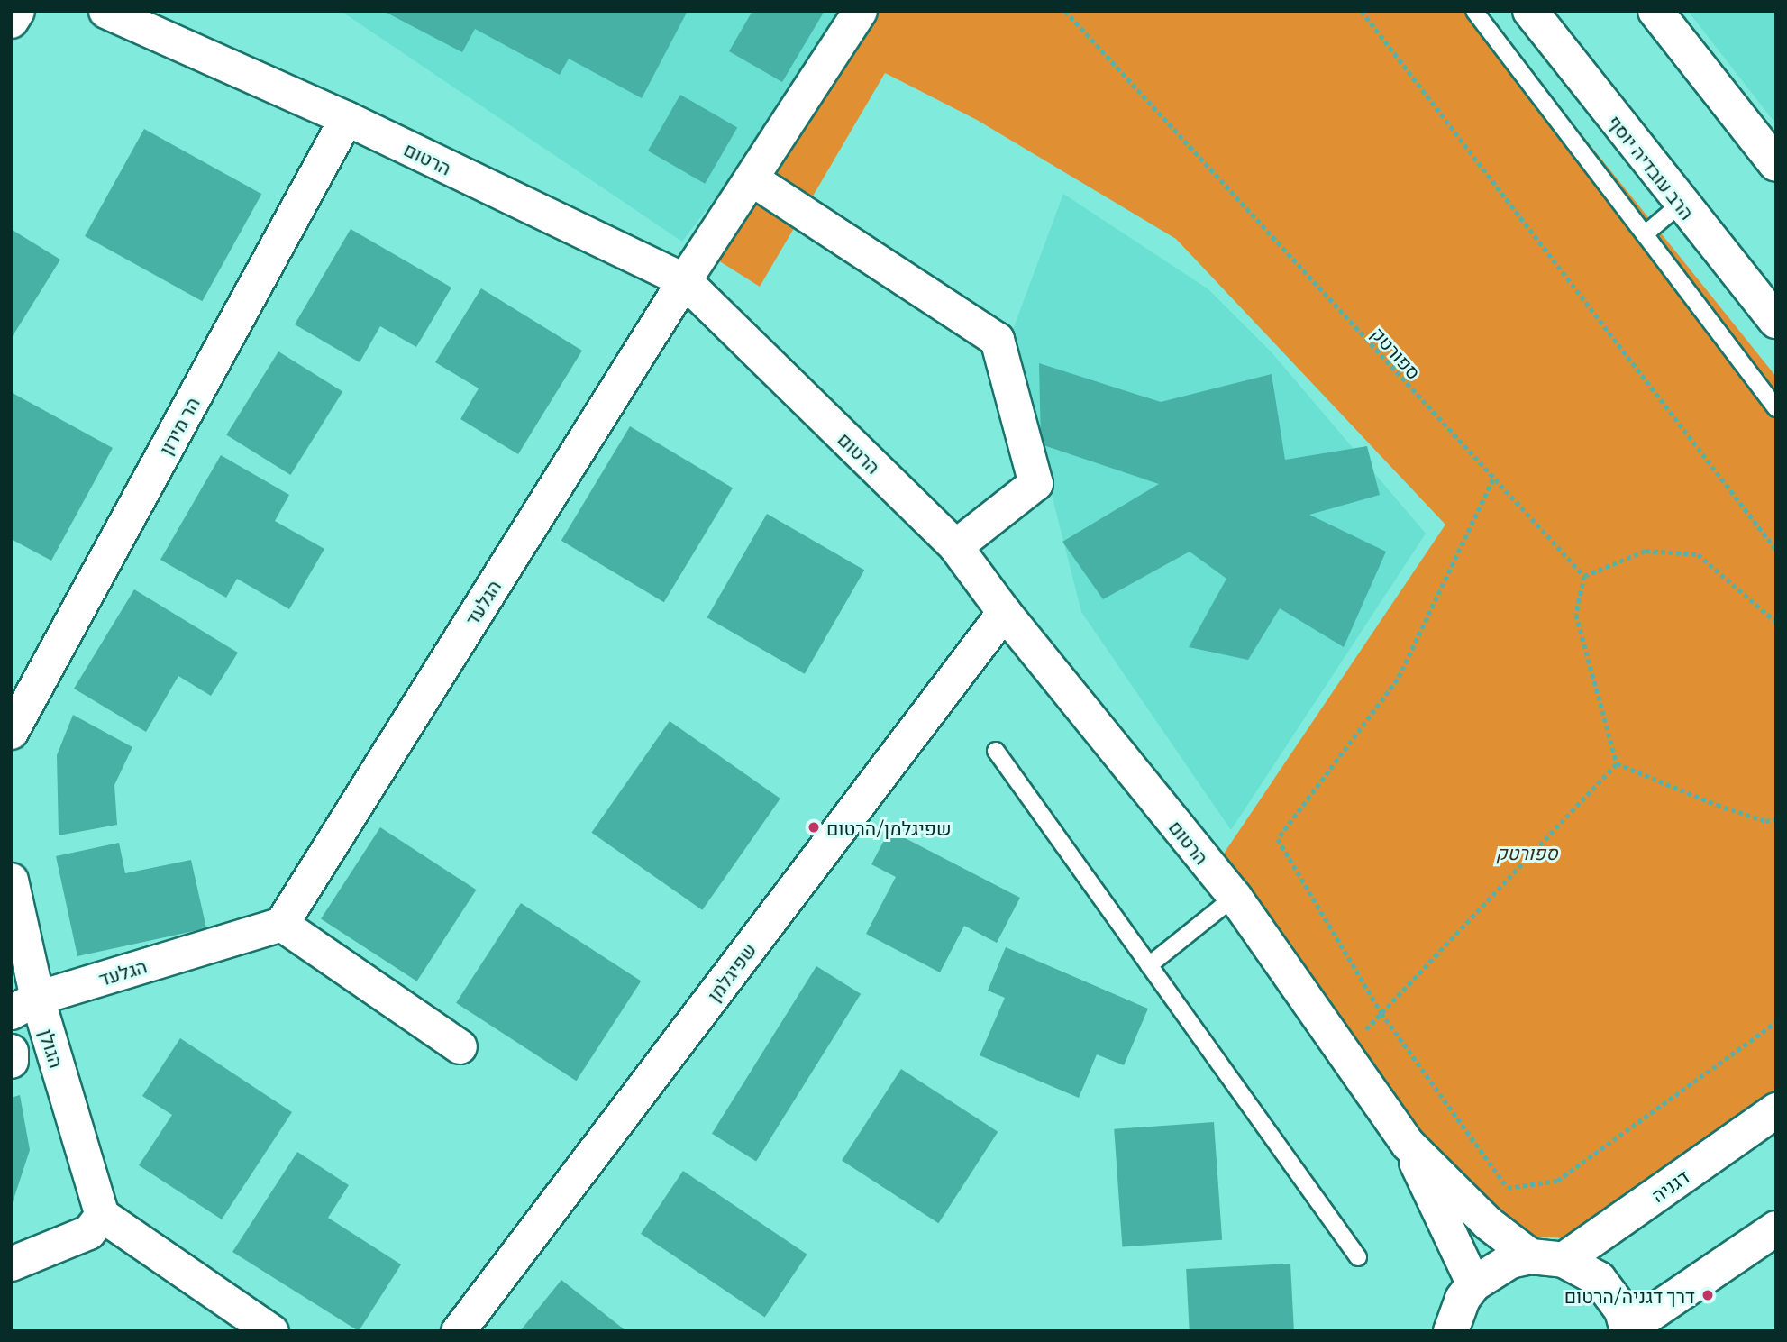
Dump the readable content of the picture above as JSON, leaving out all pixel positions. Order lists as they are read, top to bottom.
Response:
{
  "streets": {
    "street": [
      "הרטום",
      "הרב עובדיה יוסף",
      "הר מירון",
      "הגלעד",
      "שפיגלמן",
      "הגולן",
      "דגניה"
    ],
    "path": ["ספורטק"]
  },
  "crossings": [
    ["הרטום", "הר מירון"],
    ["הרטום", "הגלעד"],
    ["הרטום", "שפיגלמן"],
    ["הרטום", "דגניה"],
    ["הגלעד", "הגולן"]
  ],
  "parks": ["ספורטק"],
  "places": ["שפיגלמן/הרטום", "דרך דגניה/הרטום"]
}
